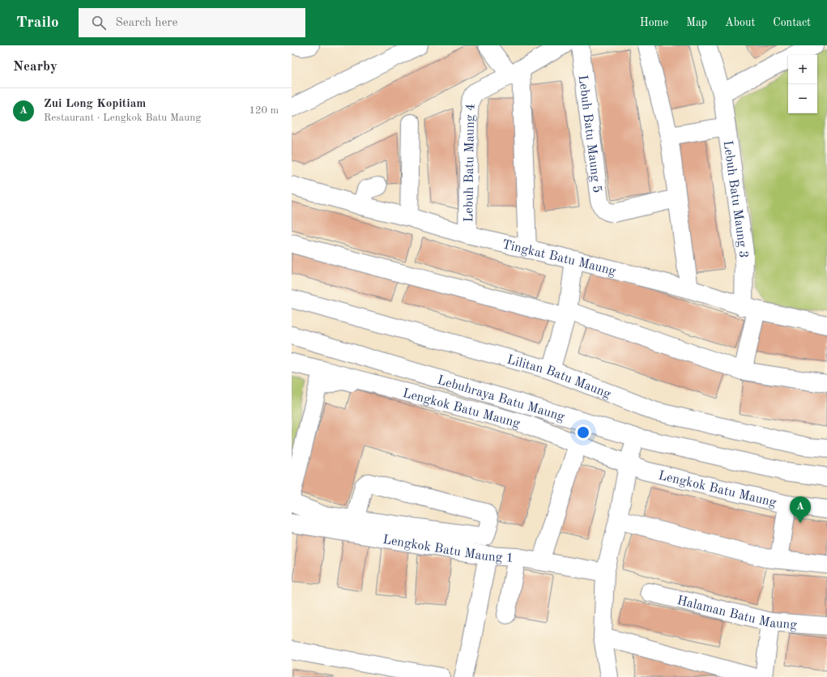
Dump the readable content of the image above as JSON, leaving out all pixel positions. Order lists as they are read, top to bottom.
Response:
{
  "streets": {
    "street": [
      "Lebuh Batu Maung 5",
      "Lebuh Batu Maung 4",
      "Lebuh Batu Maung 3",
      "Tingkat Batu Maung",
      "Lilitan Batu Maung",
      "Lebuhraya Batu Maung",
      "Lengkok Batu Maung",
      "Lengkok Batu Maung 1",
      "Halaman Batu Maung"
    ]
  },
  "crossings": [
    ["Lebuh Batu Maung 4", "Tingkat Batu Maung"],
    ["Lebuh Batu Maung 3", "Tingkat Batu Maung"]
  ],
  "page": {
    "header": "Trailo",
    "search": "Search here",
    "nav": [
      "Home",
      "Map",
      "About",
      "Contact"
    ],
    "heading": "Nearby",
    "map_buttons": ["+", "−"],
    "list": [
      {
        "mark": "A",
        "name": "Zui Long Kopitiam",
        "note": "Restaurant · Lengkok Batu Maung",
        "value": "120 m"
      }
    ],
    "pins": "A"
  }
}
